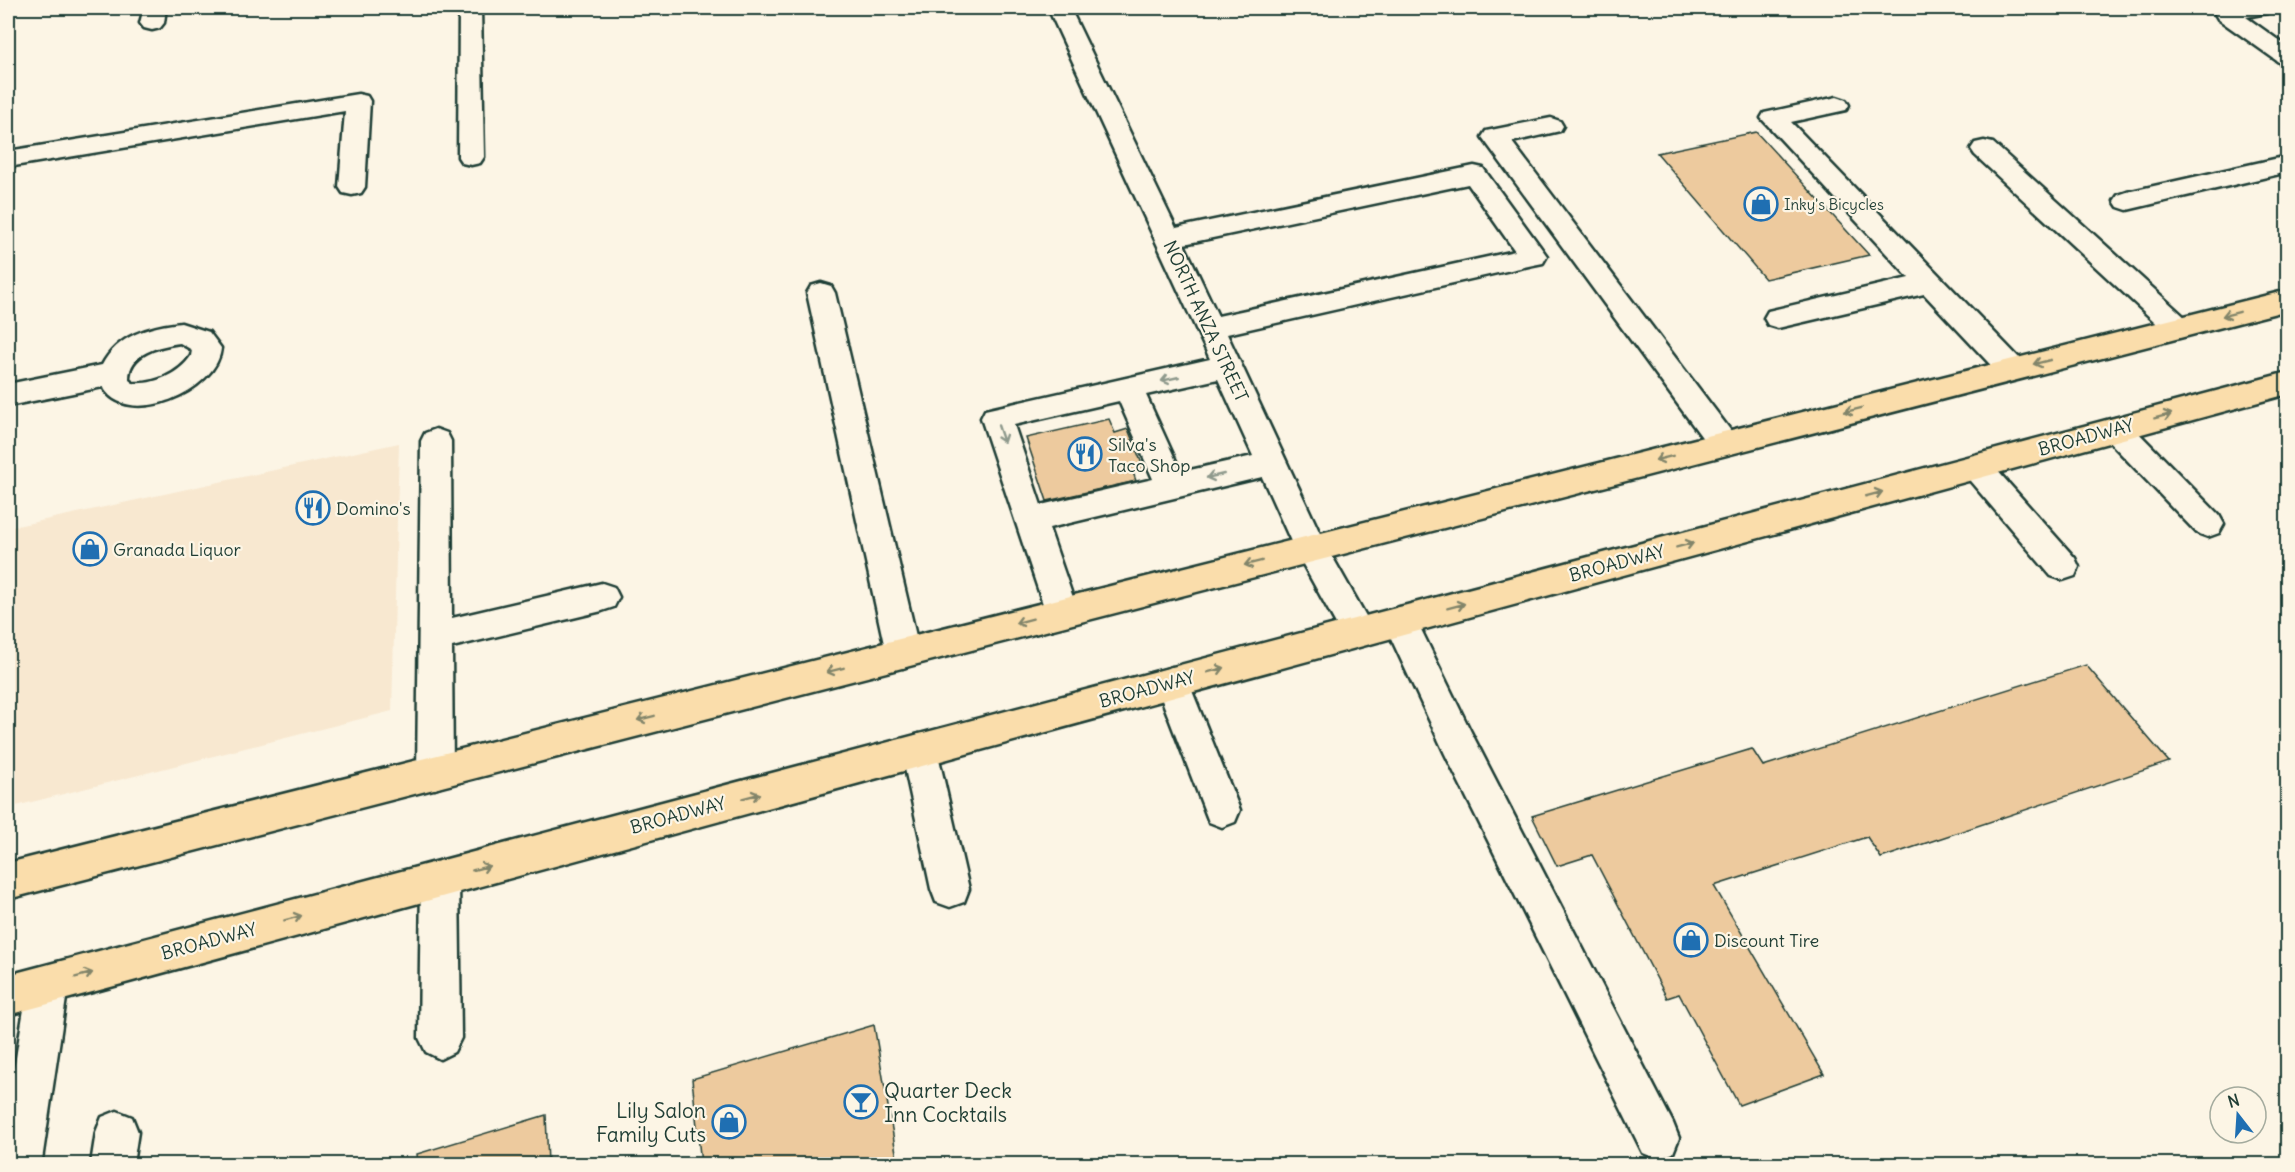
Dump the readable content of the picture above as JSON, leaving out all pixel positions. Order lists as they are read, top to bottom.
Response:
{
  "streets": {
    "main road": ["BROADWAY"],
    "street": ["NORTH ANZA STREET"]
  },
  "crossings": [
    ["NORTH ANZA STREET", "BROADWAY"]
  ],
  "places": {
    "shop": [
      "Inky's Bicycles",
      "Granada Liquor",
      "Discount Tire",
      "Lily Salon Family Cuts"
    ],
    "restaurant": ["Silva's Taco Shop", "Domino's"],
    "bar": ["Quarter Deck Inn Cocktails"]
  },
  "north": "top"
}
